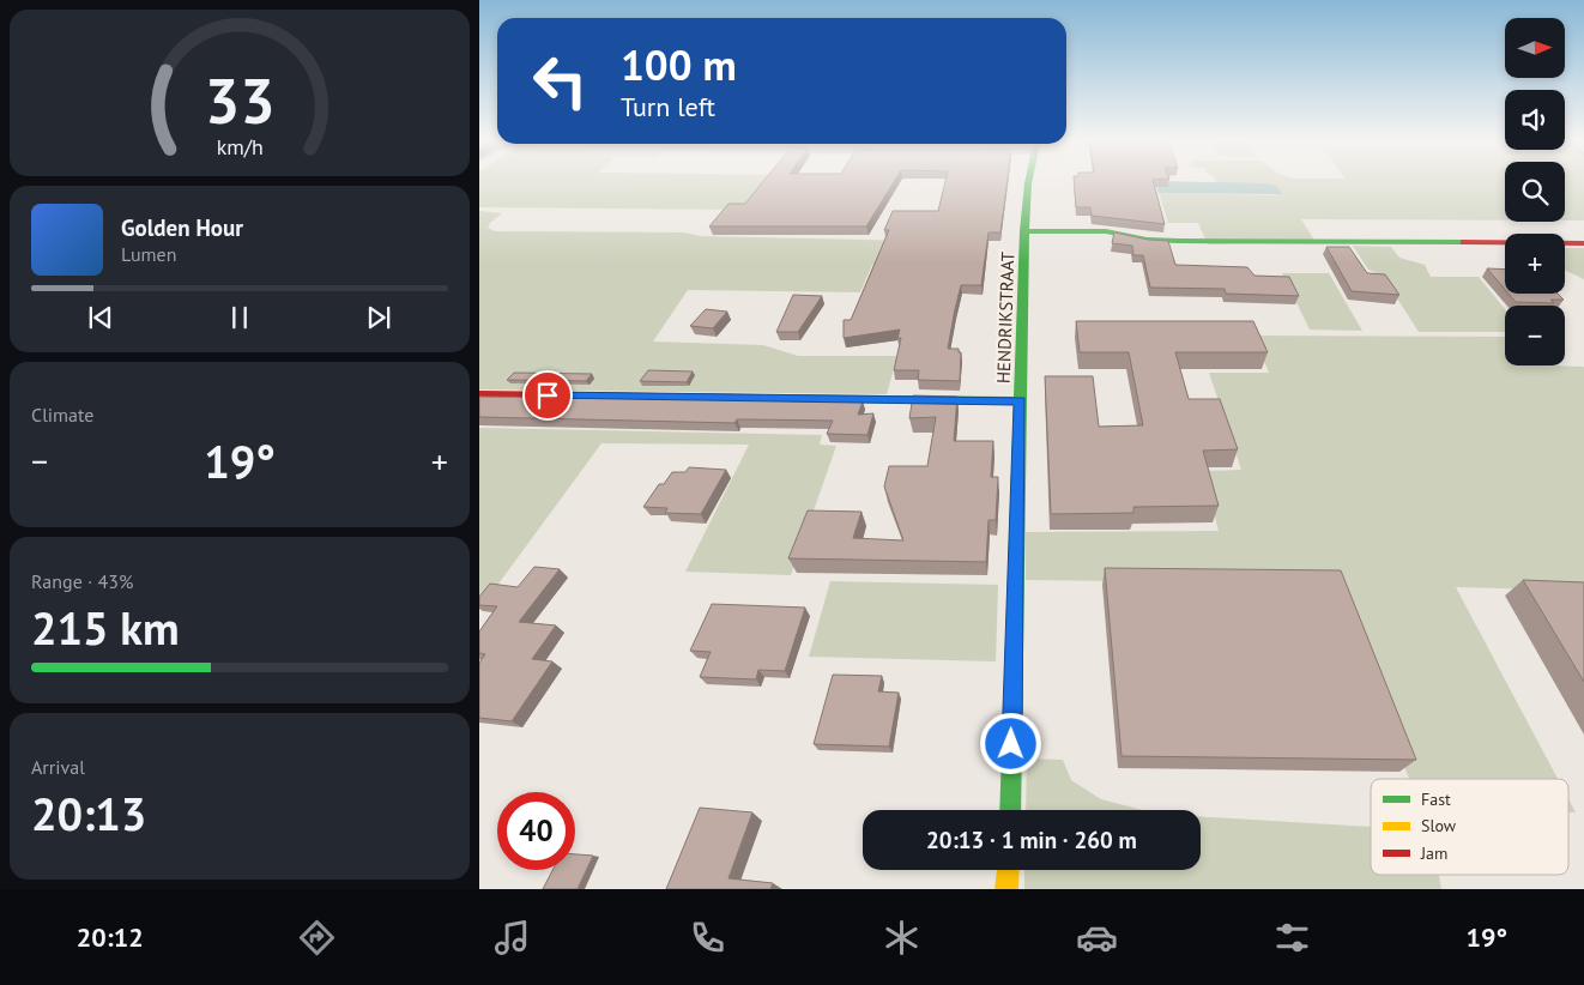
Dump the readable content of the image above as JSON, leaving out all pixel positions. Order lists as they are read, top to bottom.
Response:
{
  "streets": {
    "street": ["HENDRIKSTRAAT"]
  },
  "legend": ["Fast", "Slow", "Jam"],
  "north": "right",
  "page": {
    "map_buttons": ["+", "−"],
    "turn": ["100 m", "Turn left"],
    "song": ["Golden Hour", "Lumen"],
    "tile": [
      "Climate",
      ["Range · 43%", "215 km"],
      ["Arrival", "20:13"]
    ],
    "heat": ["−", "19°", "+"],
    "limit": "40",
    "trip": "20:13 · 1 min · 260 m",
    "tabs": ["20:12", "19°"],
    "gauge": ["33", "km/h"]
  }
}
